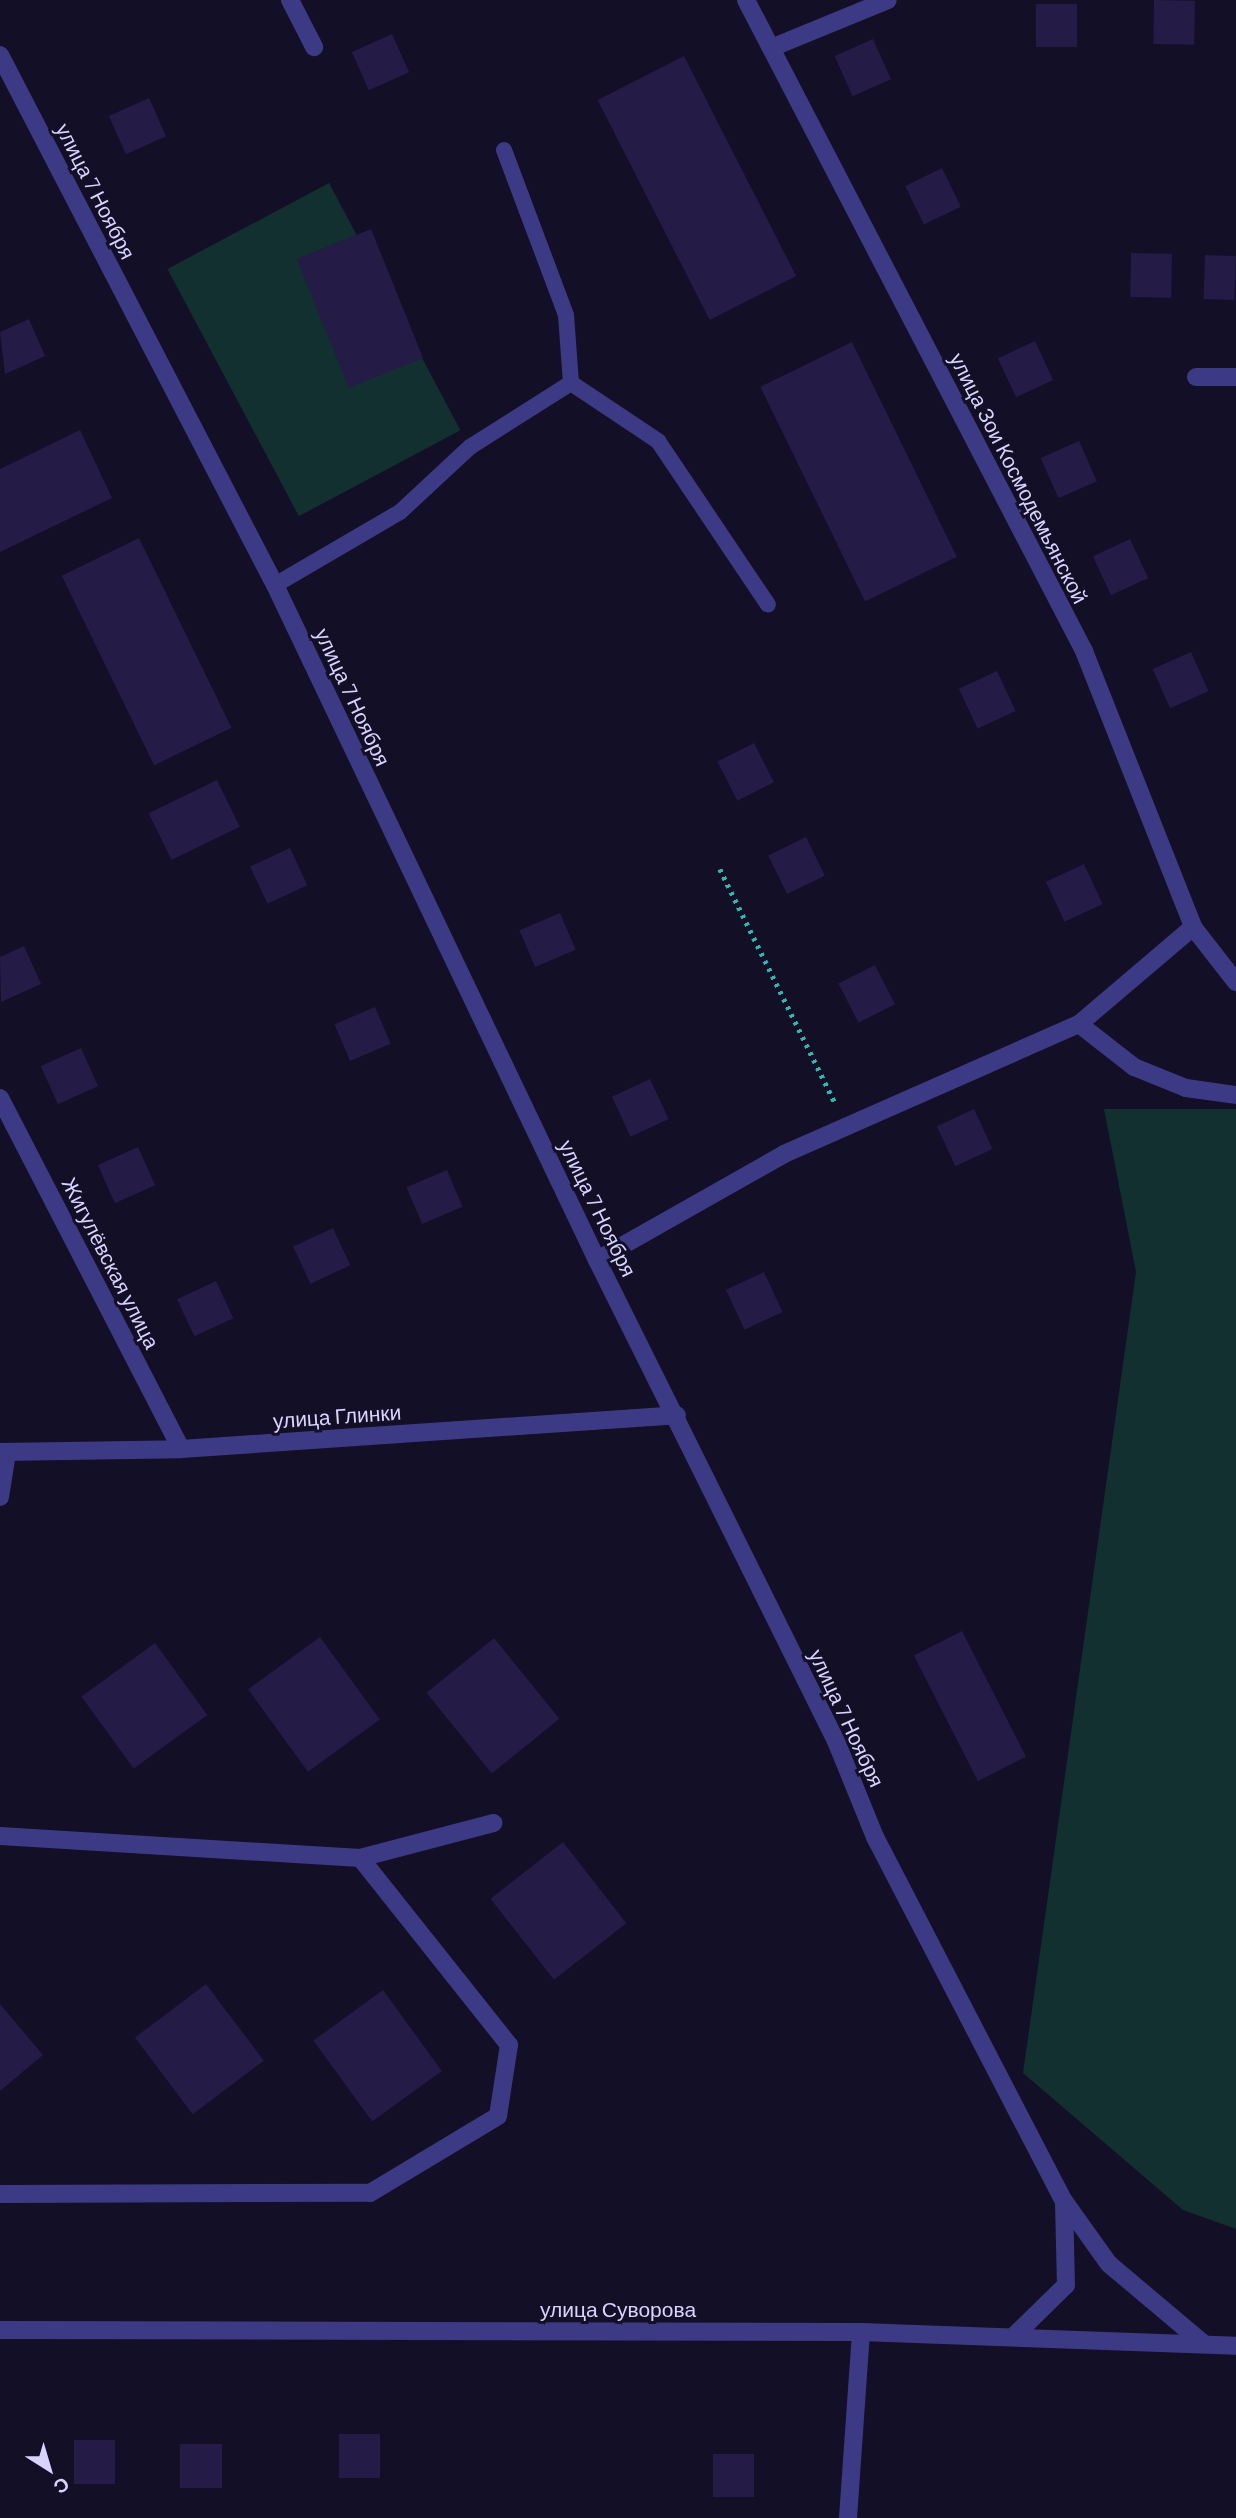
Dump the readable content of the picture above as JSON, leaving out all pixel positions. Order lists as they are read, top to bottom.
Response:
{
  "streets": {
    "street": [
      "улица 7 Ноября",
      "улица Зои Космодемьянской",
      "Жигулёвская улица",
      "улица Глинки",
      "улица Суворова"
    ]
  },
  "crossings": [
    ["улица 7 Ноября", "улица Глинки"],
    ["улица 7 Ноября", "улица Суворова"],
    ["Жигулёвская улица", "улица Глинки"]
  ],
  "north": "bottom right"
}
